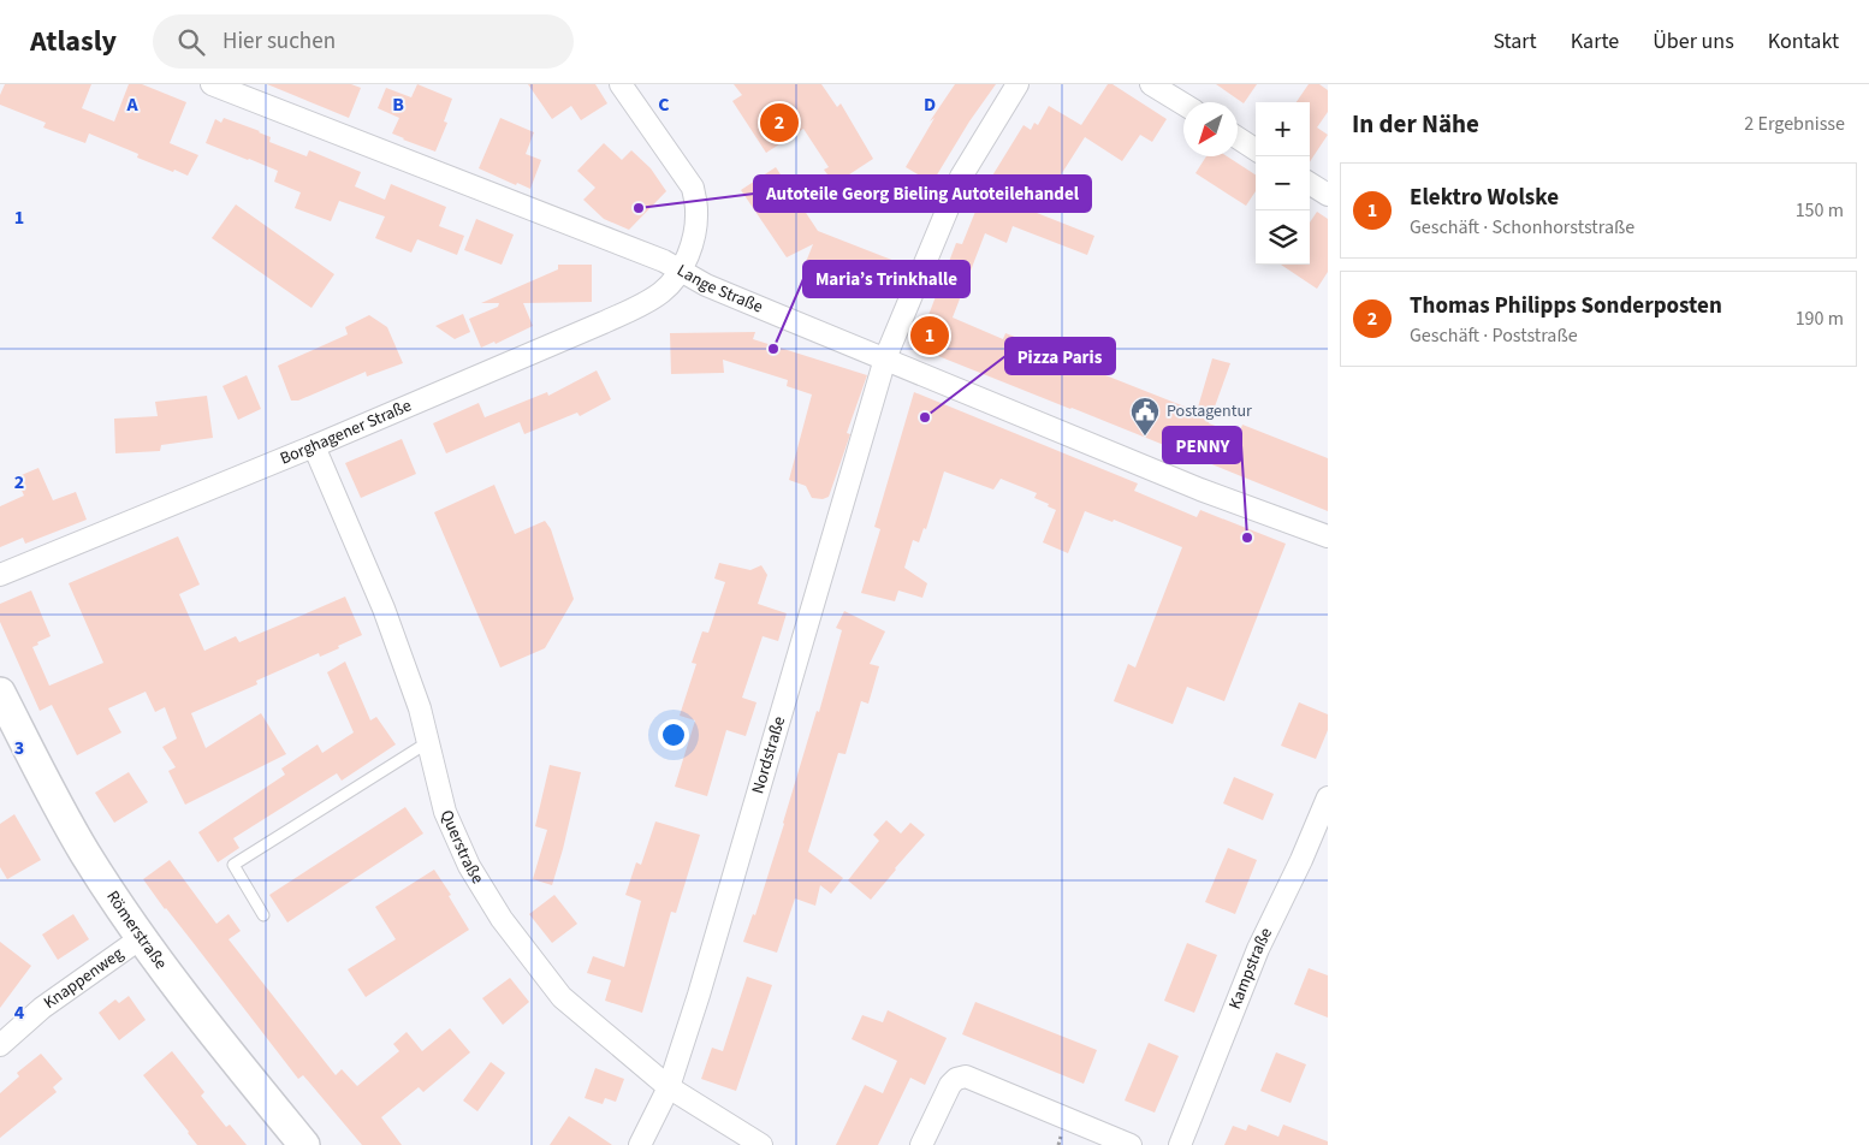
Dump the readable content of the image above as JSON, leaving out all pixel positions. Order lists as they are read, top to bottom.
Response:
{
  "streets": {
    "main road": ["Römerstraße"],
    "street": [
      "Lange Straße",
      "Borghagener Straße",
      "Nordstraße",
      "Querstraße",
      "Kampstraße",
      "Knappenweg"
    ]
  },
  "crossings": [
    ["Lange Straße", "Borghagener Straße"],
    ["Lange Straße", "Nordstraße"],
    ["Borghagener Straße", "Querstraße"],
    ["Nordstraße", "Querstraße"],
    ["Römerstraße", "Knappenweg"]
  ],
  "places": {
    "other": [
      "Autoteile Georg Bieling Autoteilehandel",
      "Maria’s Trinkhalle",
      "Pizza Paris",
      "PENNY"
    ],
    "public building": ["Postagentur"]
  },
  "north": "bottom left",
  "page": {
    "header": "Atlasly",
    "search": "Hier suchen",
    "nav": [
      "Start",
      "Karte",
      "Über uns",
      "Kontakt"
    ],
    "heading": ["In der Nähe", "2 Ergebnisse"],
    "pins": ["2", "1"],
    "map_buttons": ["+", "−"],
    "list": [
      {
        "mark": "1",
        "name": "Elektro Wolske",
        "note": "Geschäft · Schonhorststraße",
        "value": "150 m"
      },
      {
        "mark": "2",
        "name": "Thomas Philipps Sonderposten",
        "note": "Geschäft · Poststraße",
        "value": "190 m"
      }
    ]
  },
  "grid": {
    "columns": [
      "A",
      "B",
      "C",
      "D"
    ],
    "rows": [
      "1",
      "2",
      "3",
      "4"
    ]
  }
}
